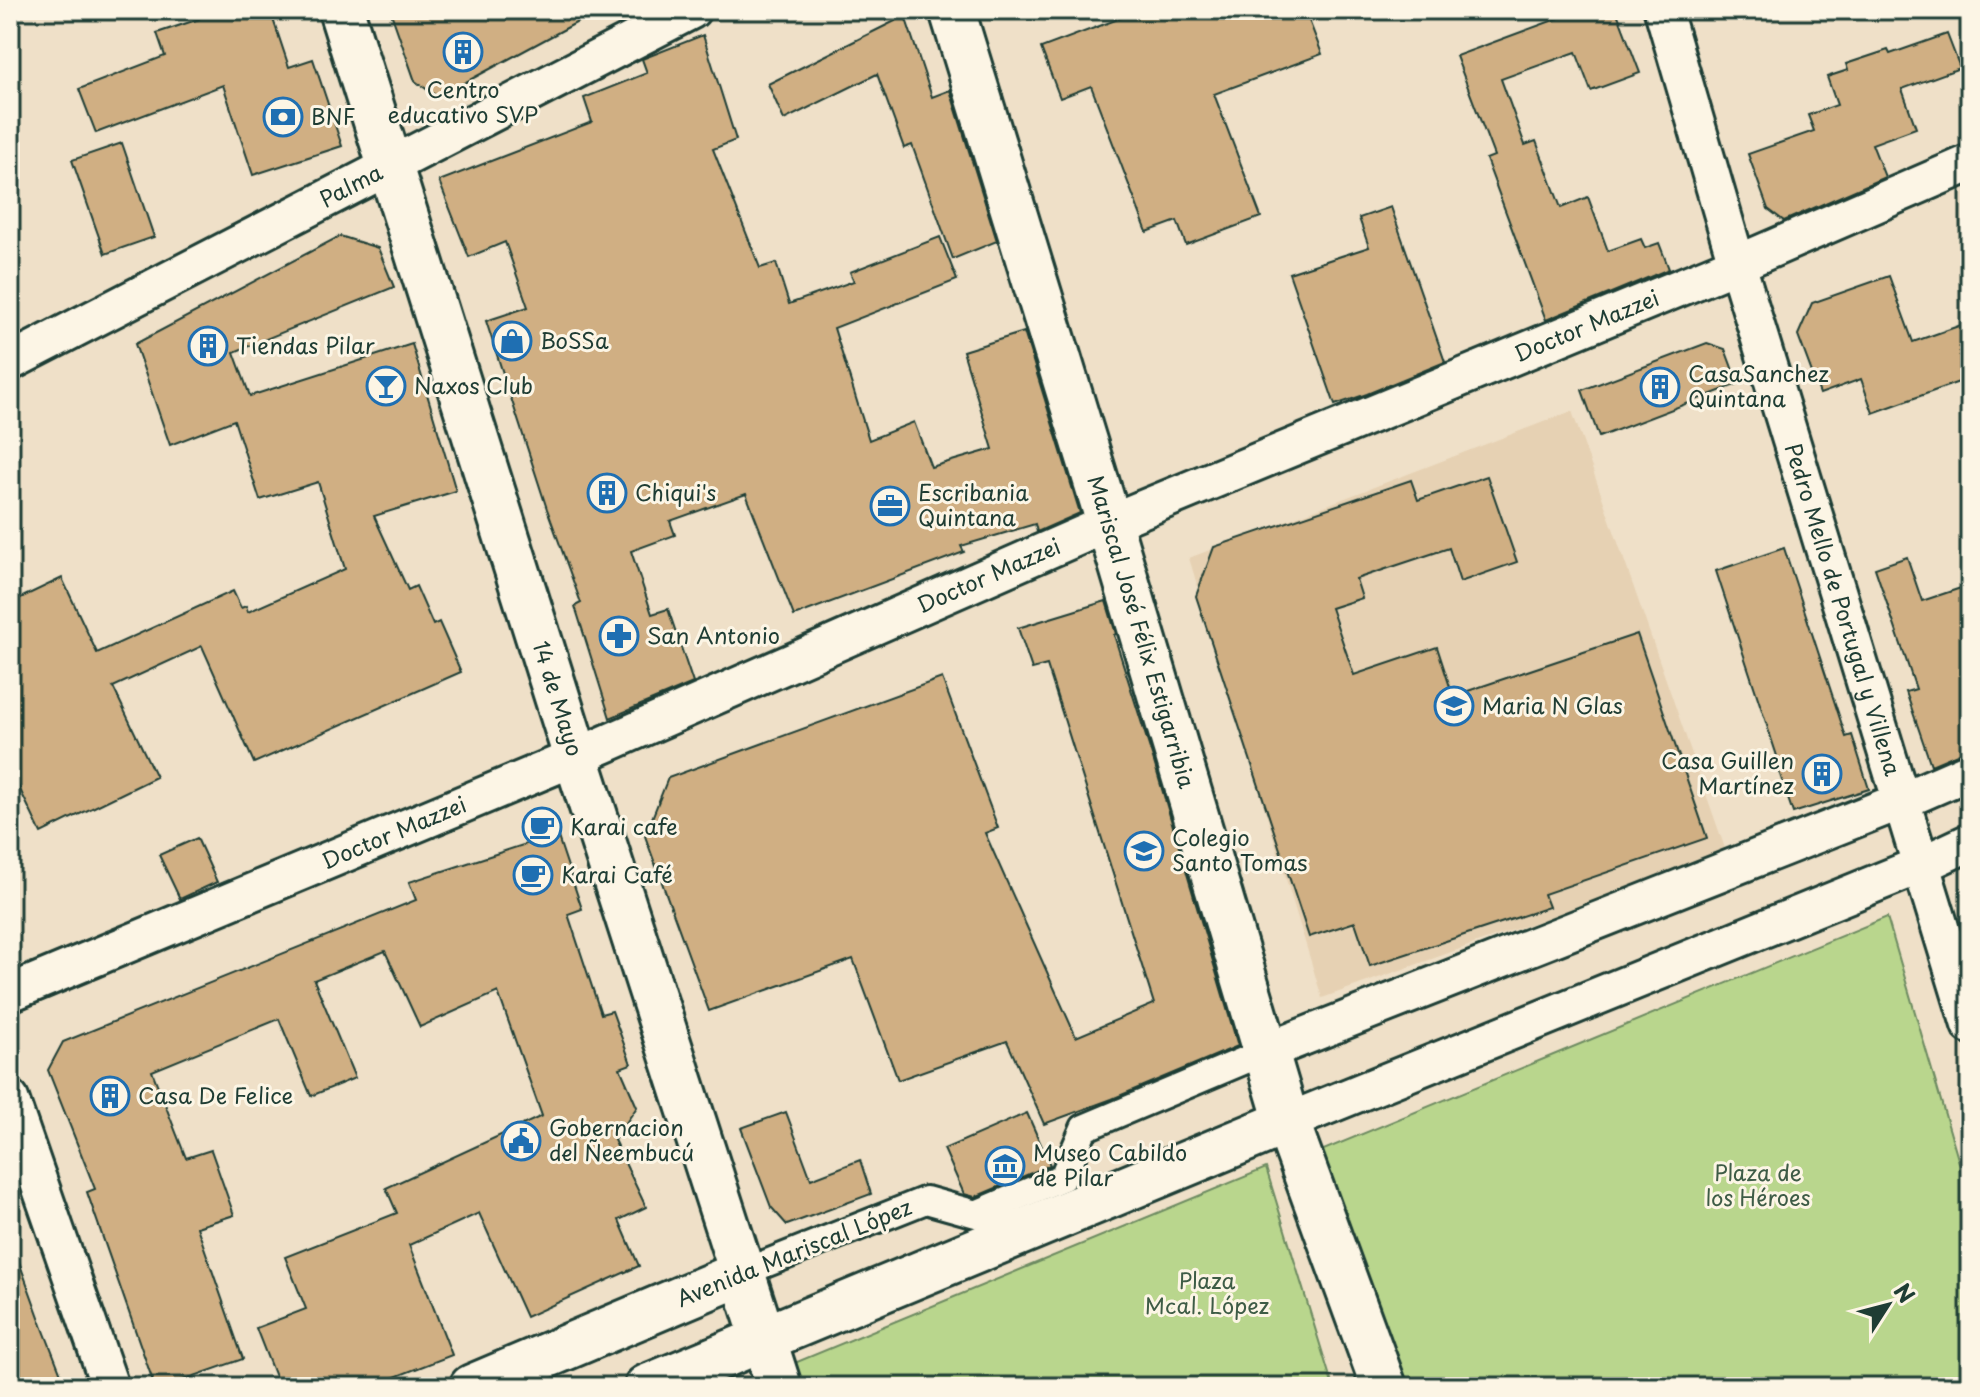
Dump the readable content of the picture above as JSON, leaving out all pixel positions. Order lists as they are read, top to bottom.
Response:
{
  "streets": {
    "main road": ["Mariscal José Félix Estigarribia", "14 de Mayo", "Avenida Mariscal López"],
    "street": ["Palma", "Doctor Mazzei", "Pedro Mello de Portugal y Villena"]
  },
  "crossings": [
    ["Palma", "14 de Mayo"],
    ["Doctor Mazzei", "Pedro Mello de Portugal y Villena"],
    ["Doctor Mazzei", "Mariscal José Félix Estigarribia"],
    ["Doctor Mazzei", "14 de Mayo"],
    ["Mariscal José Félix Estigarribia", "Avenida Mariscal López"],
    ["14 de Mayo", "Avenida Mariscal López"]
  ],
  "parks": ["Plaza de los Héroes", "Plaza Mcal. López"],
  "places": {
    "building": [
      "Centro educativo SVP",
      "Tiendas Pilar",
      "CasaSanchez Quintana",
      "Chiqui's",
      "Casa Guillen Martínez",
      "Casa De Felice"
    ],
    "bank": ["BNF"],
    "shop": ["BoSSa"],
    "bar": ["Naxos Club"],
    "office": ["Escribania Quintana"],
    "pharmacy": ["San Antonio"],
    "school or university": ["Maria N Glas", "Colegio Santo Tomas"],
    "cafe": ["Karai cafe", "Karai Café"],
    "public building": ["Gobernacion del Ñeembucú"],
    "museum": ["Museo Cabildo de Pilar"]
  },
  "north": "top right"
}
